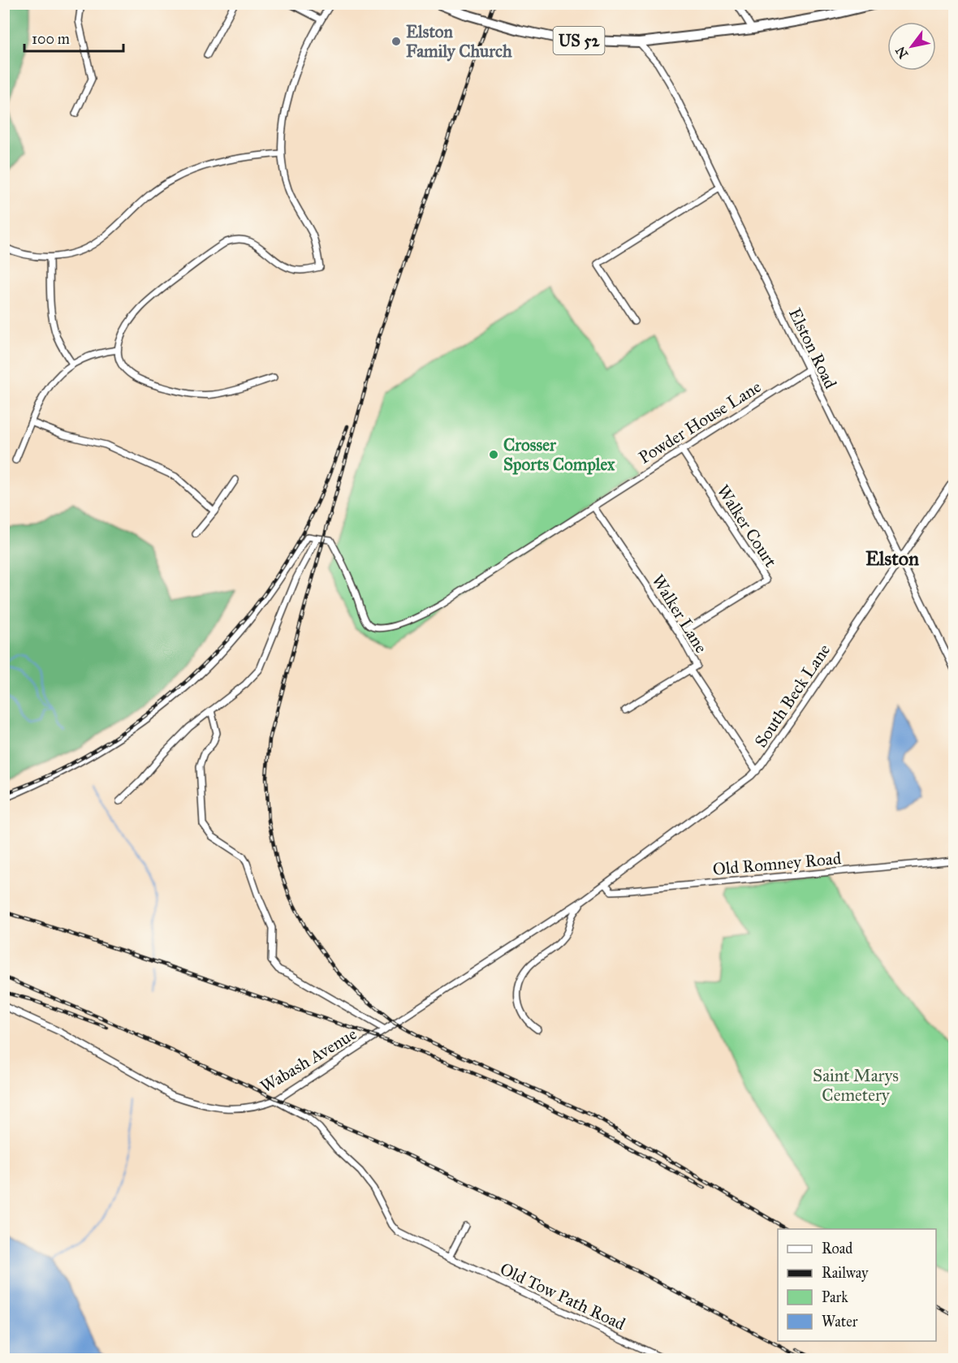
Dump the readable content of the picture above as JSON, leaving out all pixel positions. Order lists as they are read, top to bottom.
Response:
{
  "streets": {
    "main road": ["US 52"],
    "street": [
      "Elston Road",
      "Powder House Lane",
      "Walker Court",
      "Walker Lane",
      "South Beck Lane",
      "Old Romney Road",
      "Wabash Avenue",
      "Old Tow Path Road"
    ]
  },
  "crossings": [
    ["US 52", "Elston Road"],
    ["Elston Road", "Powder House Lane"],
    ["Elston Road", "South Beck Lane"],
    ["Powder House Lane", "Walker Court"],
    ["Powder House Lane", "Walker Lane"],
    ["Walker Court", "Walker Lane"],
    ["South Beck Lane", "Old Romney Road"],
    ["South Beck Lane", "Wabash Avenue"],
    ["Old Romney Road", "Wabash Avenue"],
    ["Wabash Avenue", "Old Tow Path Road"]
  ],
  "districts": ["Elston"],
  "parks": ["Saint Marys Cemetery"],
  "places": ["Elston Family Church", "Crosser Sports Complex"],
  "legend": [
    "Road",
    "Railway",
    "Park",
    "Water"
  ],
  "scale_bar": "100 m",
  "north": "bottom left"
}
